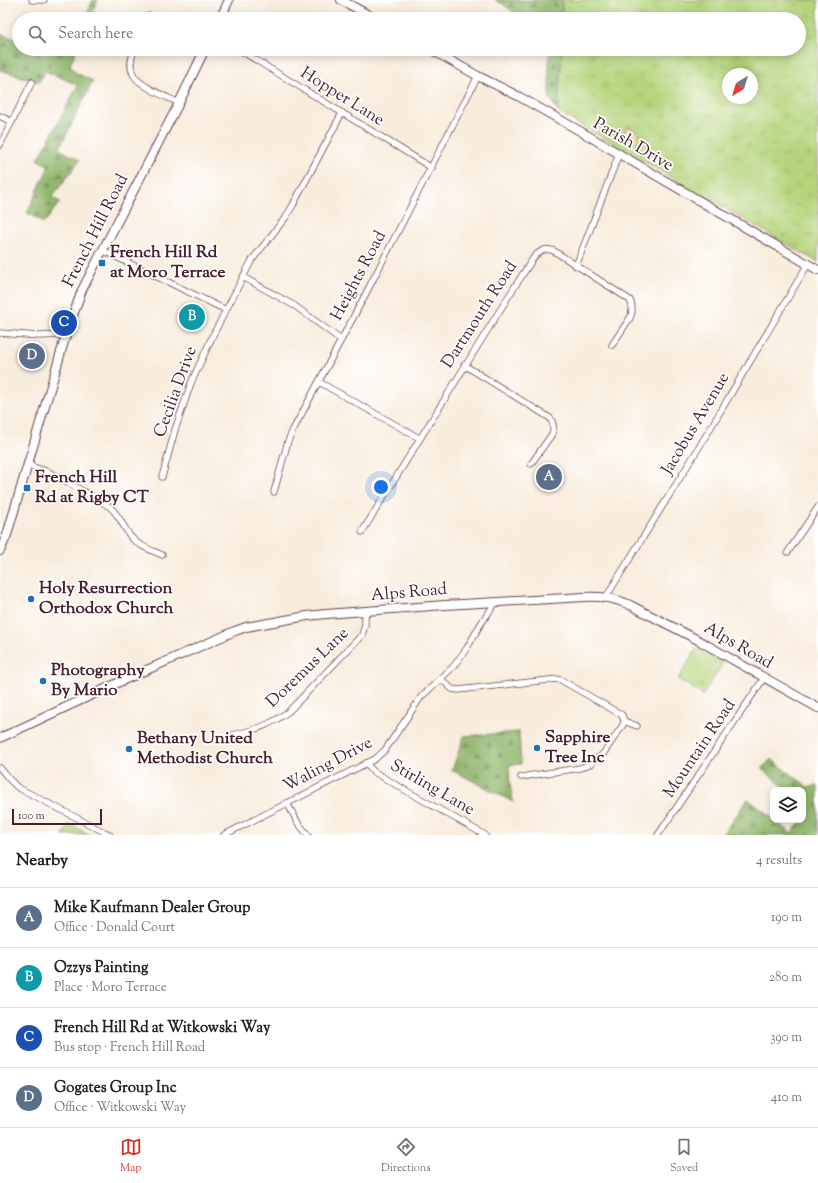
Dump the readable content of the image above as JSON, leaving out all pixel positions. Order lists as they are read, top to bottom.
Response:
{
  "streets": {
    "main road": ["Parish Drive", "French Hill Road", "Alps Road"],
    "street": [
      "Hopper Lane",
      "Heights Road",
      "Dartmouth Road",
      "Cecilia Drive",
      "Jacobus Avenue",
      "Doremus Lane",
      "Mountain Road",
      "Waling Drive",
      "Stirling Lane"
    ]
  },
  "crossings": [
    ["Hopper Lane", "Heights Road"],
    ["Hopper Lane", "Cecilia Drive"],
    ["Parish Drive", "Heights Road"],
    ["Parish Drive", "Jacobus Avenue"],
    ["Jacobus Avenue", "Alps Road"],
    ["Alps Road", "Doremus Lane"],
    ["Alps Road", "Mountain Road"],
    ["Alps Road", "Waling Drive"],
    ["Waling Drive", "Stirling Lane"]
  ],
  "places": {
    "transit": ["French Hill Rd at Moro Terrace", "French Hill Rd at Rigby CT"],
    "other": [
      "Holy Resurrection Orthodox Church",
      "Photography By Mario",
      "Sapphire Tree Inc",
      "Bethany United Methodist Church"
    ]
  },
  "scale_bar": "100 m",
  "north": "bottom left",
  "page": {
    "search": "Search here",
    "pins": [
      "B",
      "C",
      "D",
      "A"
    ],
    "scale": "100 m",
    "heading": ["Nearby", "4 results"],
    "list": [
      {
        "mark": "A",
        "name": "Mike Kaufmann Dealer Group",
        "note": "Office · Donald Court",
        "value": "190 m"
      },
      {
        "mark": "B",
        "name": "Ozzys Painting",
        "note": "Place · Moro Terrace",
        "value": "280 m"
      },
      {
        "mark": "C",
        "name": "French Hill Rd at Witkowski Way",
        "note": "Bus stop · French Hill Road",
        "value": "390 m"
      },
      {
        "mark": "D",
        "name": "Gogates Group Inc",
        "note": "Office · Witkowski Way",
        "value": "410 m"
      }
    ],
    "nav": ["Map", "Directions", "Saved"]
  }
}
